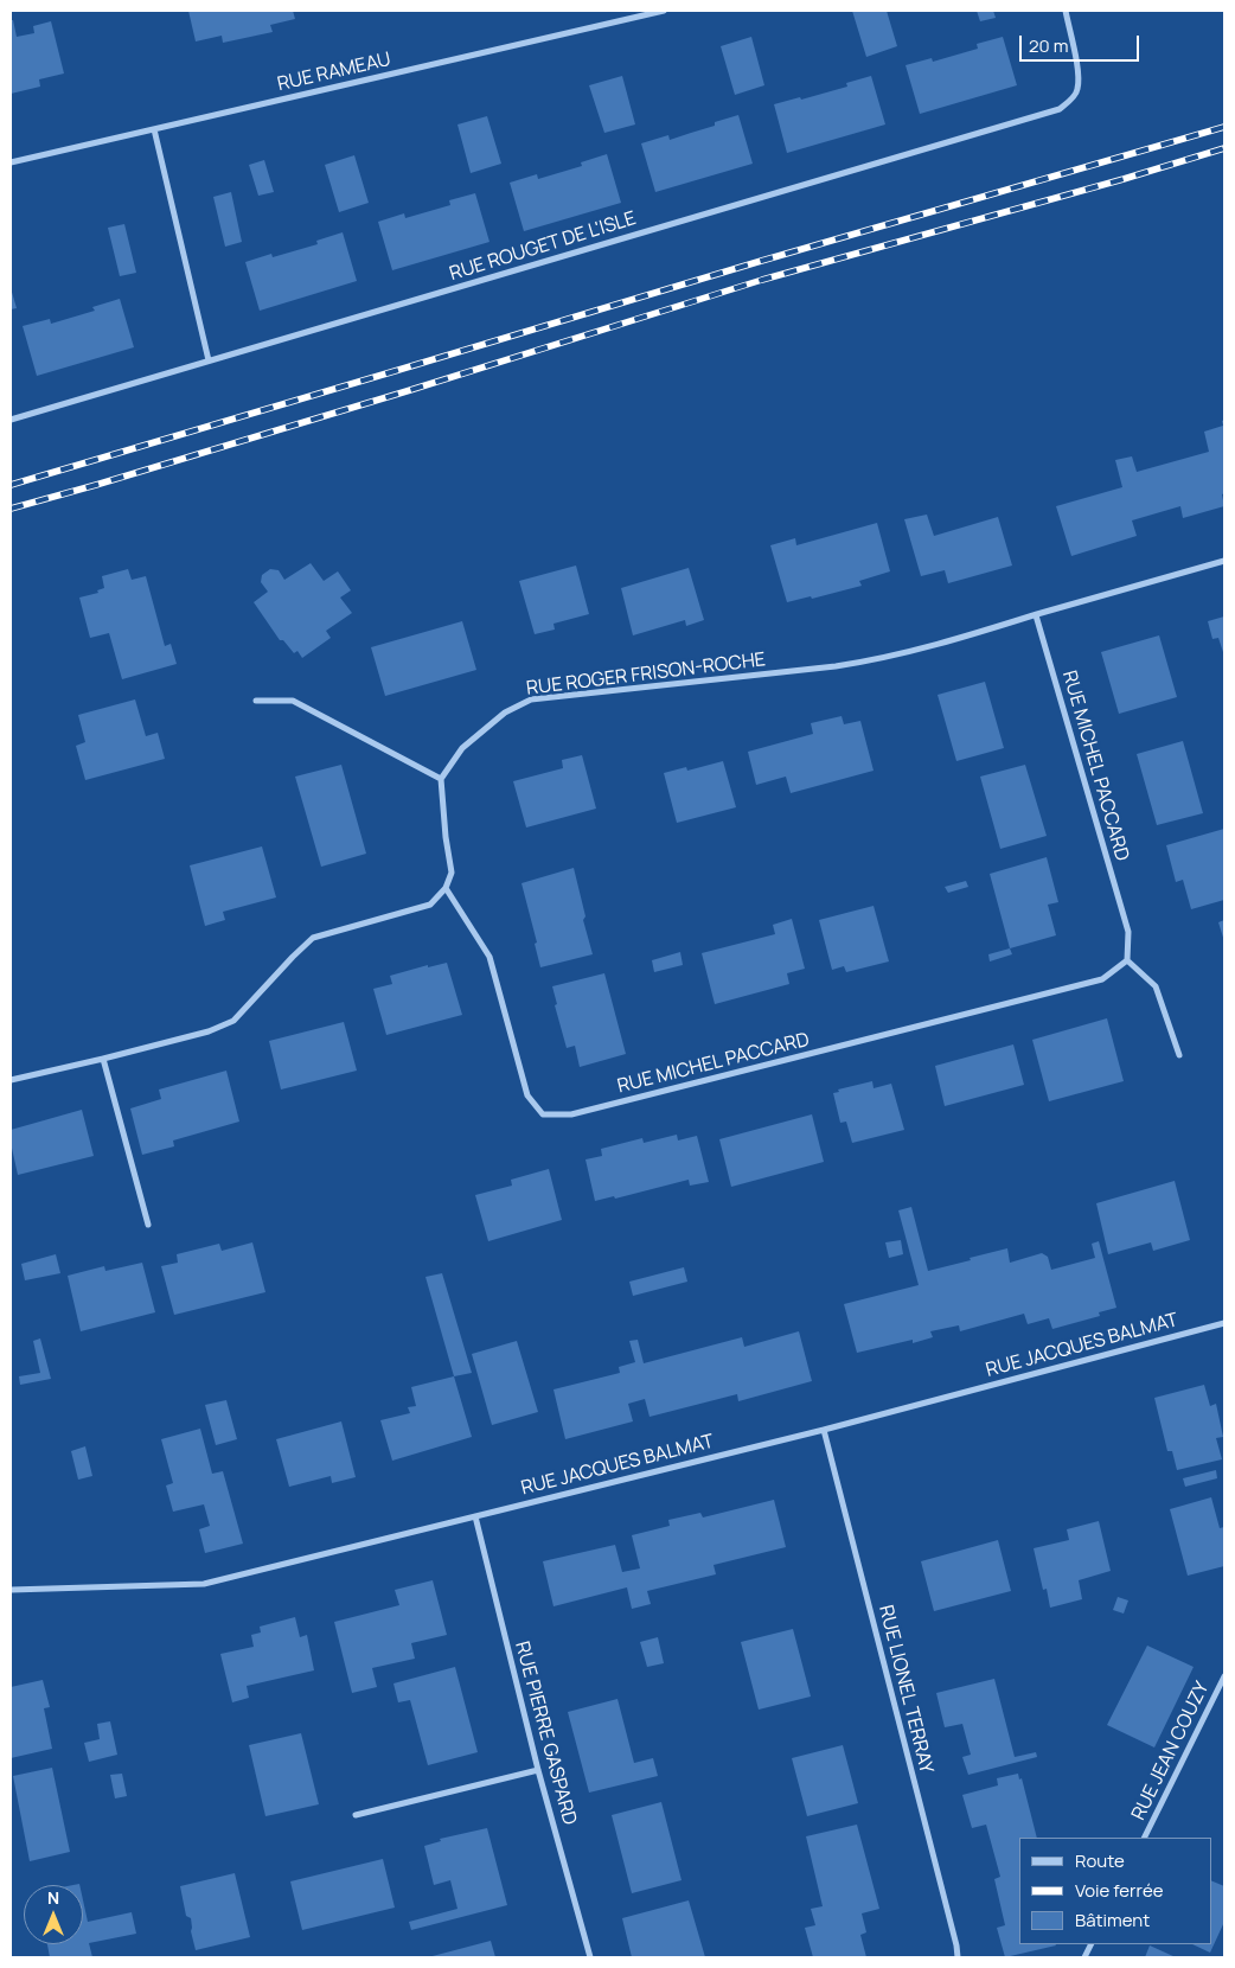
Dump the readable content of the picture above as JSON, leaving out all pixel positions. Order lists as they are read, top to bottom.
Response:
{
  "streets": {
    "street": [
      "RUE RAMEAU",
      "RUE ROUGET DE L'ISLE",
      "RUE ROGER FRISON-ROCHE",
      "RUE MICHEL PACCARD",
      "RUE JACQUES BALMAT",
      "RUE LIONEL TERRAY",
      "RUE PIERRE GASPARD",
      "RUE JEAN COUZY"
    ]
  },
  "crossings": [
    ["RUE ROGER FRISON-ROCHE", "RUE MICHEL PACCARD"],
    ["RUE JACQUES BALMAT", "RUE LIONEL TERRAY"],
    ["RUE JACQUES BALMAT", "RUE PIERRE GASPARD"]
  ],
  "legend": ["Route", "Voie ferrée", "Bâtiment"],
  "scale_bar": "20 m",
  "north": "top"
}
